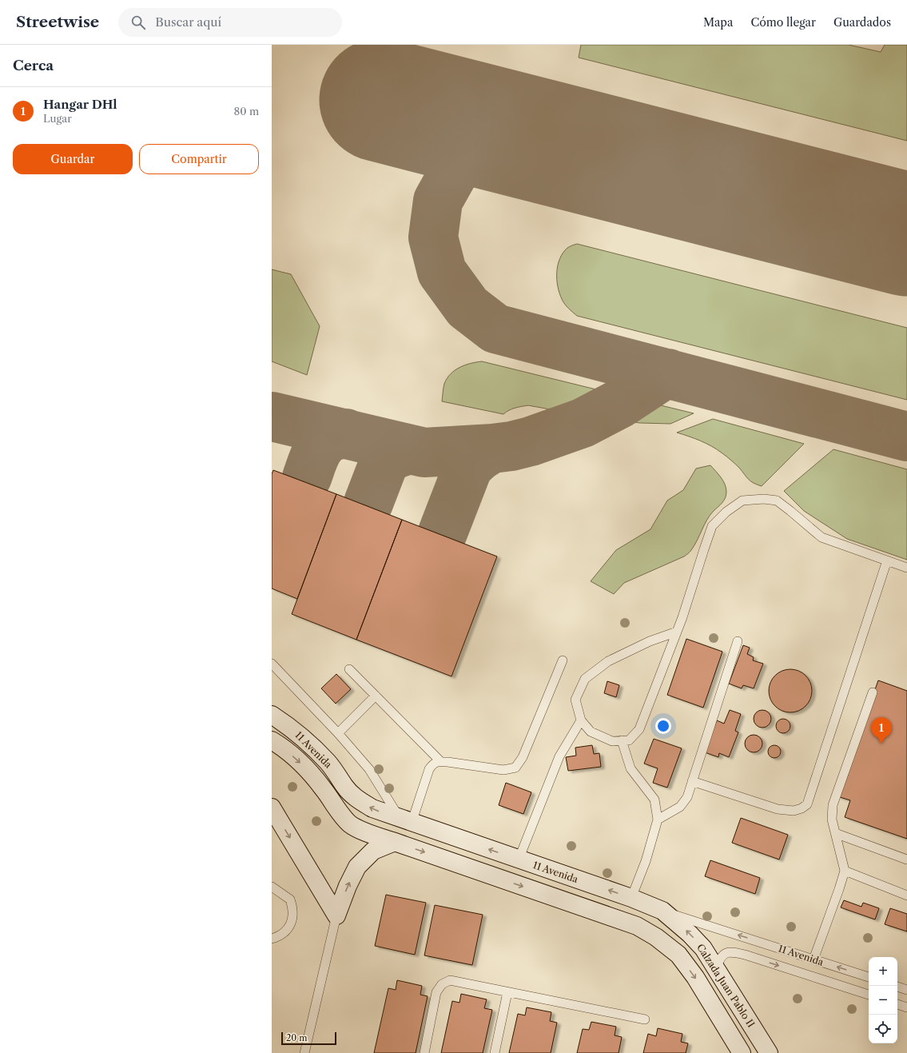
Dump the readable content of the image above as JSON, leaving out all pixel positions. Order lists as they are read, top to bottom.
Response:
{
  "streets": {
    "main road": ["11 Avenida", "Calzada Juan Pablo II"]
  },
  "crossings": [
    ["11 Avenida", "Calzada Juan Pablo II"]
  ],
  "one_way": ["Calzada Juan Pablo II"],
  "scale_bar": "20 m",
  "page": {
    "header": "Streetwise",
    "search": "Buscar aquí",
    "nav": ["Mapa", "Cómo llegar", "Guardados"],
    "heading": "Cerca",
    "list": [
      {
        "mark": "1",
        "name": "Hangar DHl",
        "note": "Lugar",
        "value": "80 m"
      }
    ],
    "buttons": ["Guardar", "Compartir"],
    "pins": "1",
    "map_buttons": ["+", "−"],
    "scale": "20 m"
  }
}
